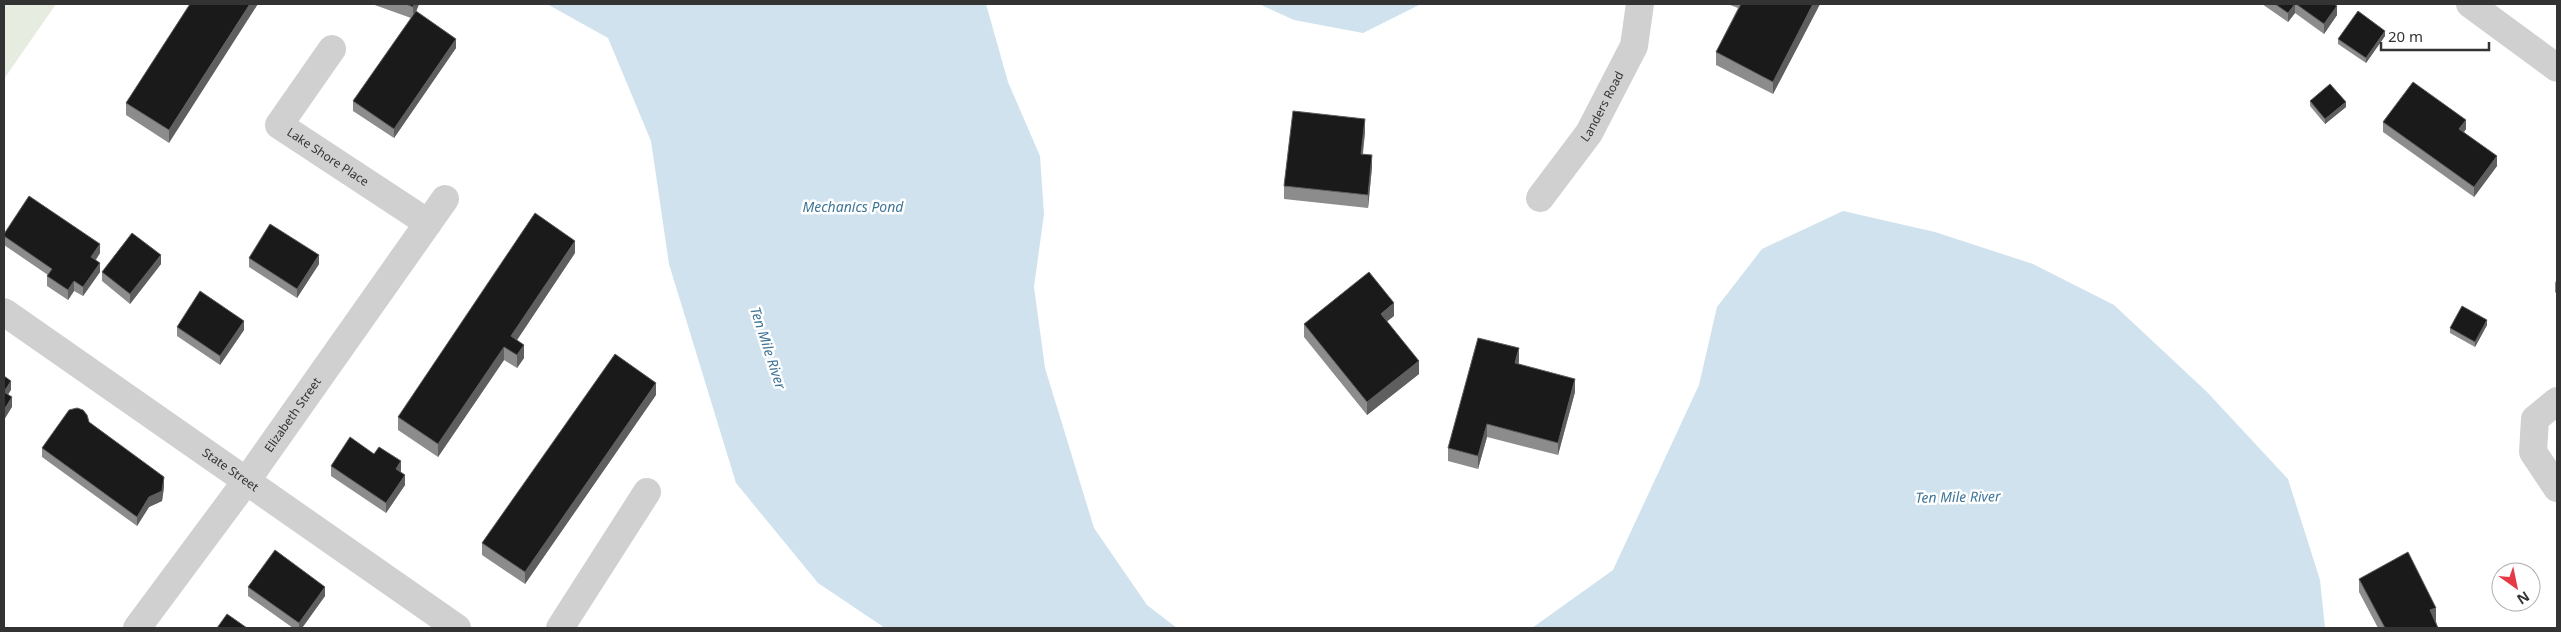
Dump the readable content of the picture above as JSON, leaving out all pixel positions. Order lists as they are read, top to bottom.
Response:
{
  "streets": {
    "street": [
      "Landers Road",
      "Lake Shore Place",
      "Elizabeth Street",
      "State Street"
    ]
  },
  "crossings": [
    ["Lake Shore Place", "Elizabeth Street"],
    ["Elizabeth Street", "State Street"]
  ],
  "water": ["Mechanics Pond", "Ten Mile River"],
  "scale_bar": "20 m",
  "north": "bottom right"
}
